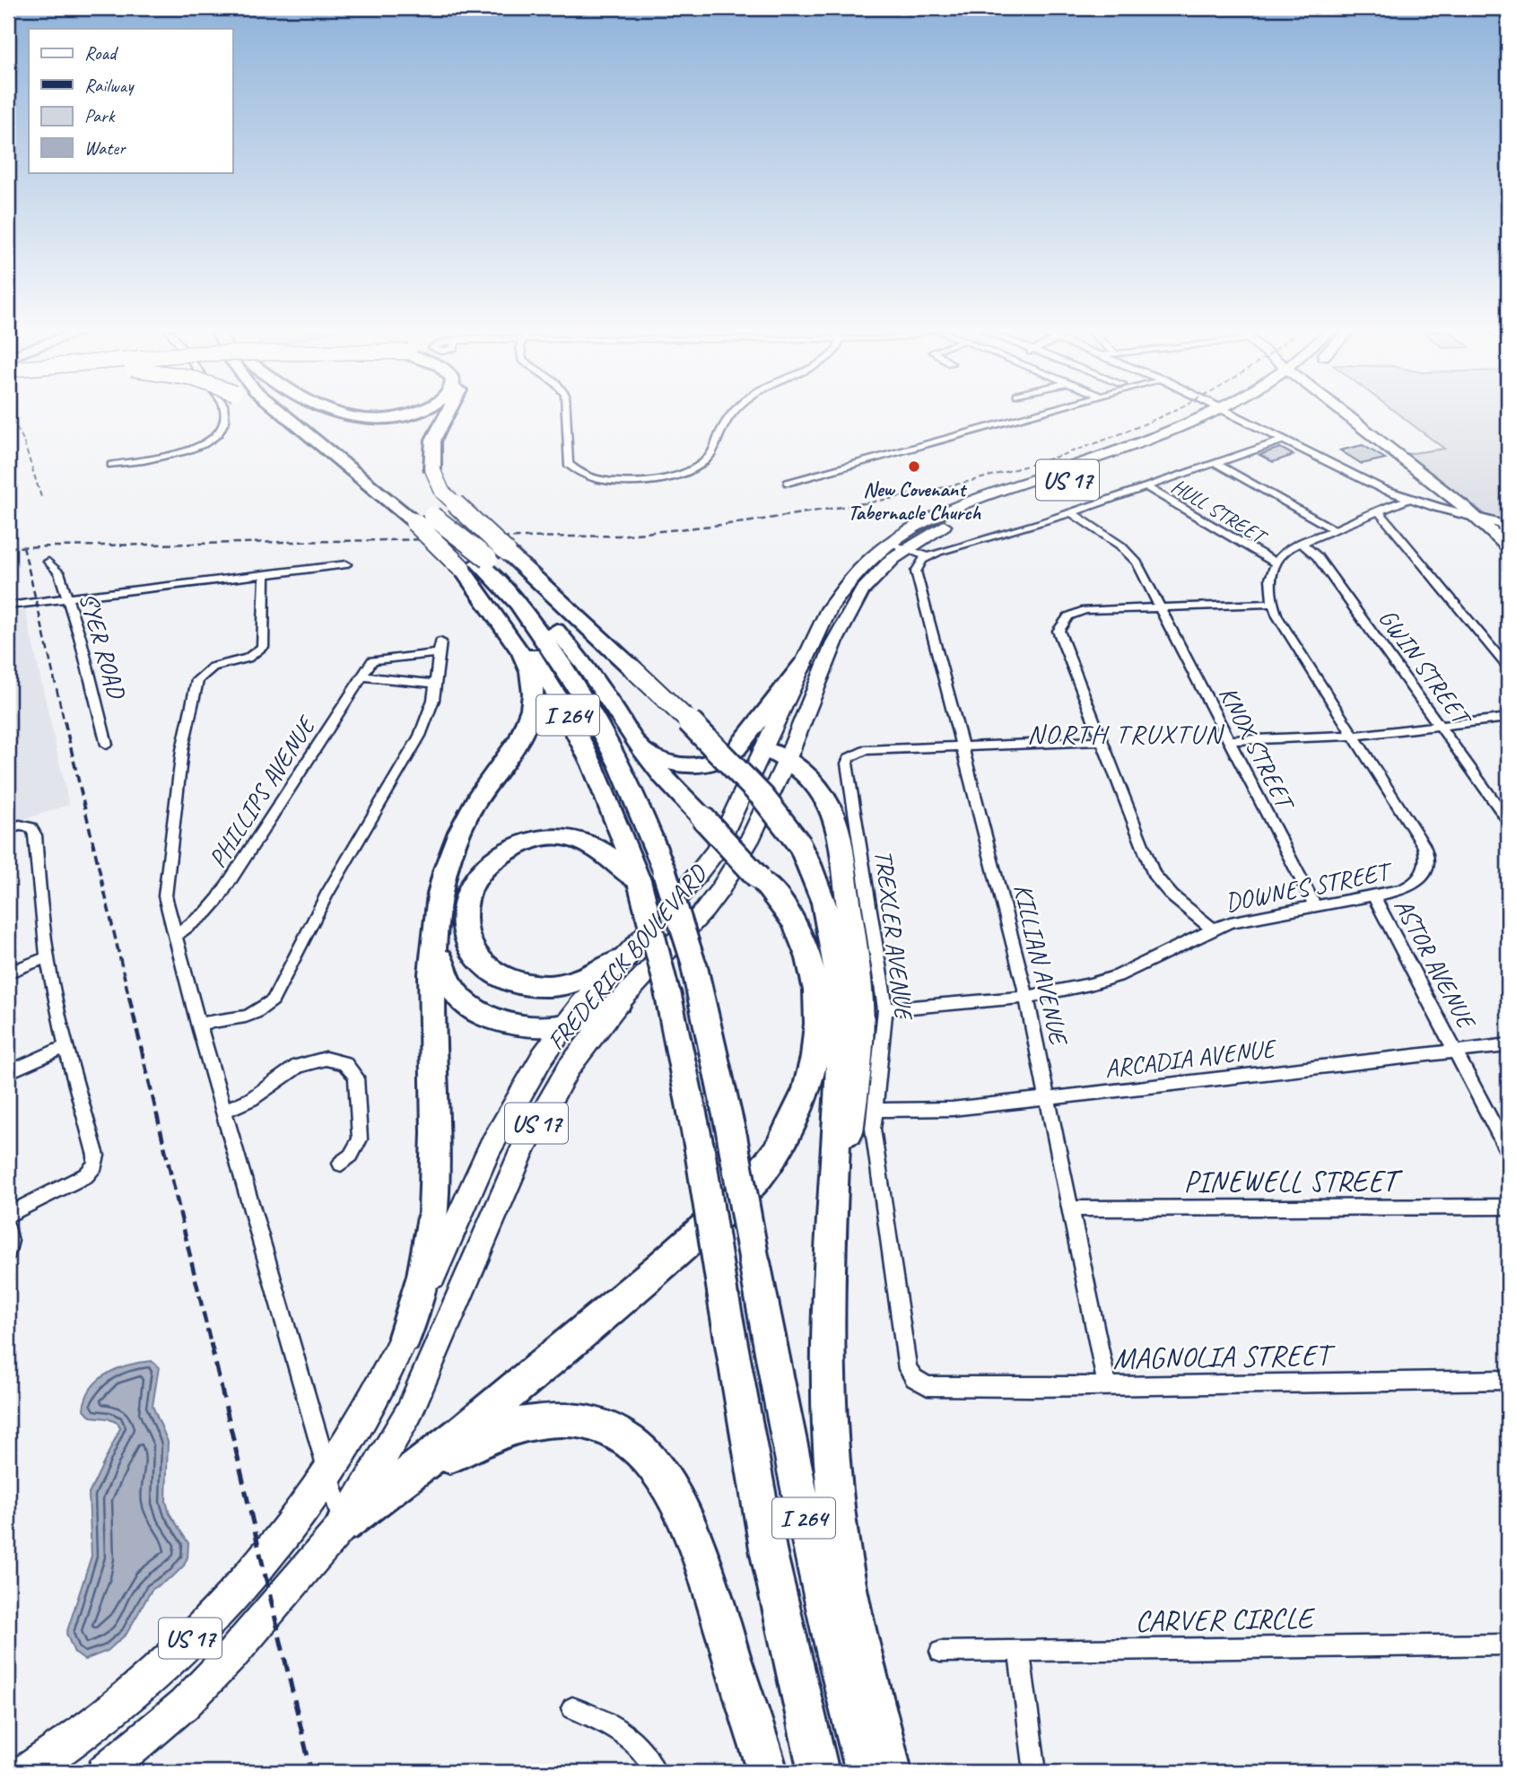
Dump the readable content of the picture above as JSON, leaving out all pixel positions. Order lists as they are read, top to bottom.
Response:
{
  "streets": {
    "highway": ["I 264"],
    "main road": ["US 17", "FREDERICK BOULEVARD"],
    "street": [
      "HULL STREET",
      "SYER ROAD",
      "GWIN STREET",
      "KNOX STREET",
      "PHILLIPS AVENUE",
      "DOWNES STREET",
      "TREXLER AVENUE",
      "ASTOR AVENUE",
      "KILLIAN AVENUE",
      "ARCADIA AVENUE",
      "PINEWELL STREET",
      "MAGNOLIA STREET",
      "CARVER CIRCLE"
    ]
  },
  "crossings": [
    ["KNOX STREET", "DOWNES STREET"],
    ["DOWNES STREET", "TREXLER AVENUE"],
    ["DOWNES STREET", "ASTOR AVENUE"],
    ["DOWNES STREET", "KILLIAN AVENUE"],
    ["TREXLER AVENUE", "KILLIAN AVENUE"],
    ["TREXLER AVENUE", "ARCADIA AVENUE"],
    ["TREXLER AVENUE", "MAGNOLIA STREET"],
    ["ASTOR AVENUE", "ARCADIA AVENUE"],
    ["KILLIAN AVENUE", "ARCADIA AVENUE"],
    ["KILLIAN AVENUE", "PINEWELL STREET"],
    ["KILLIAN AVENUE", "MAGNOLIA STREET"]
  ],
  "districts": ["NORTH TRUXTUN"],
  "places": ["New Covenant Tabernacle Church"],
  "legend": [
    "Road",
    "Railway",
    "Park",
    "Water"
  ]
}
